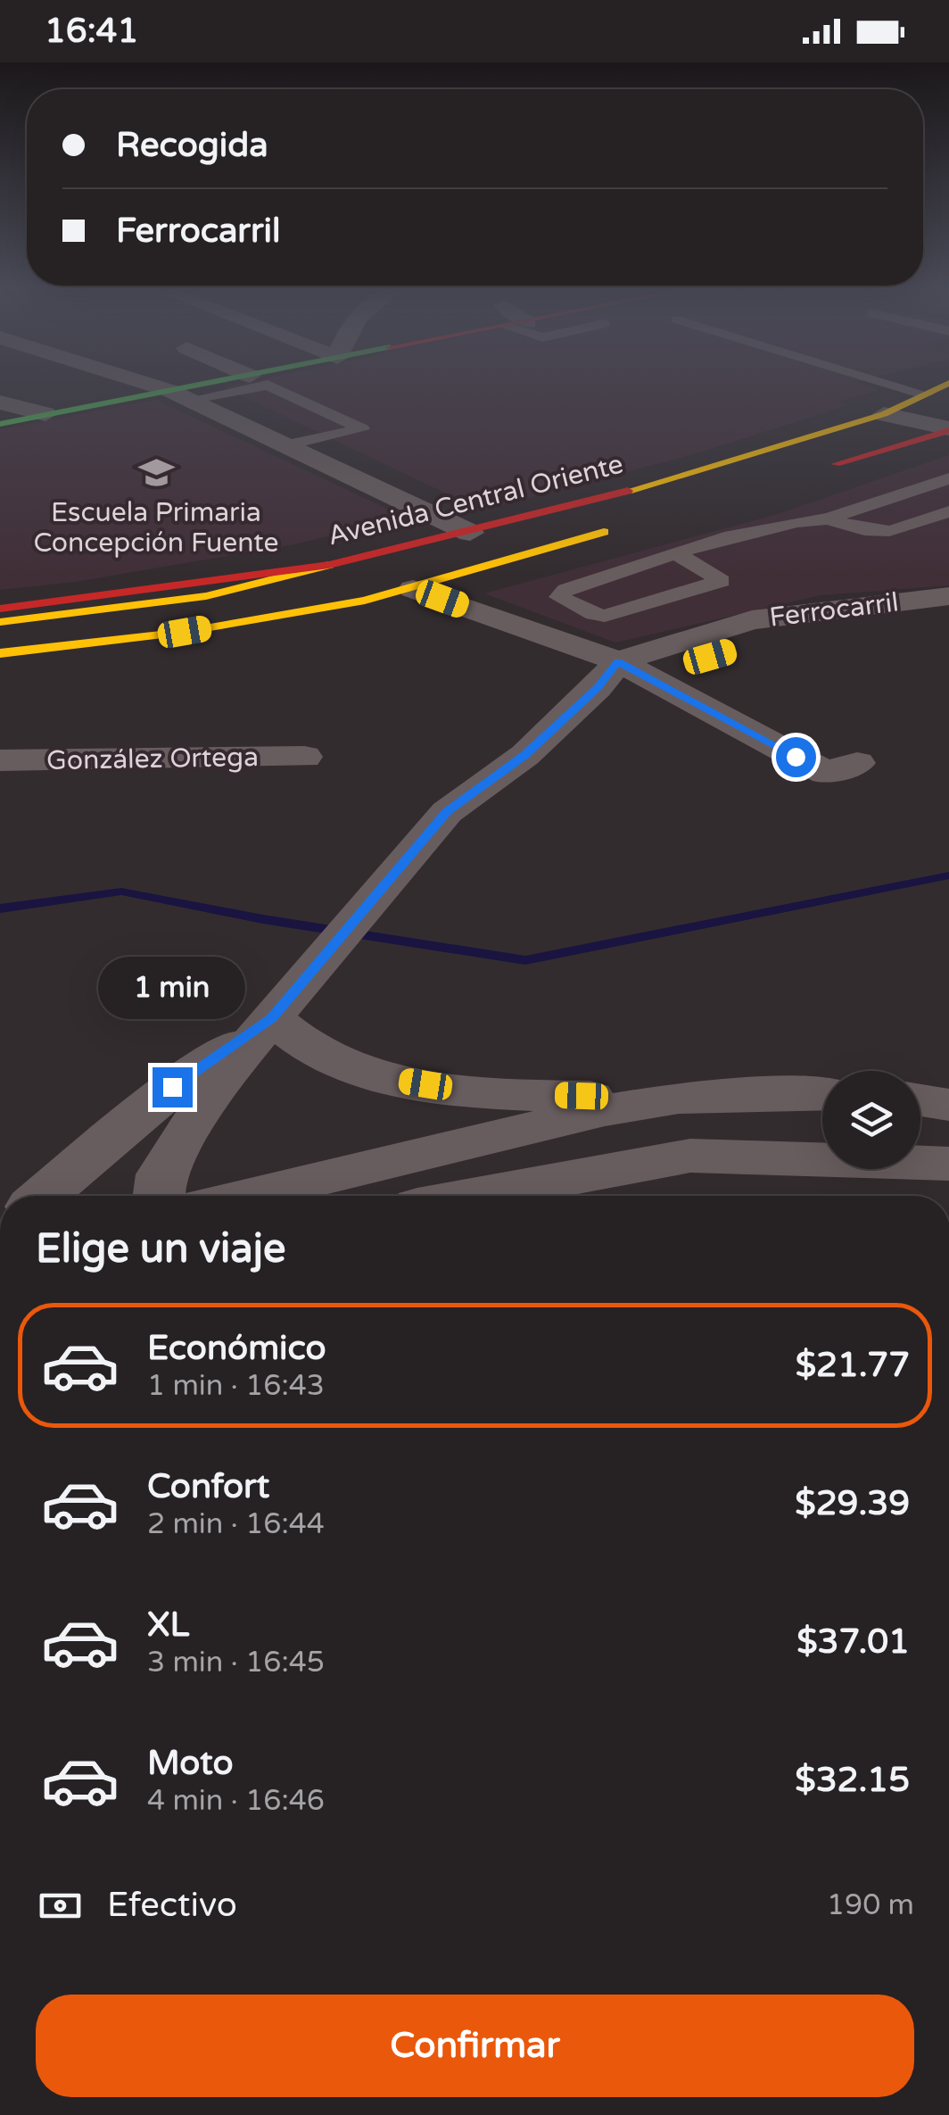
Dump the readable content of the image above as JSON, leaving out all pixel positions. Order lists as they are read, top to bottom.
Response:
{
  "streets": {
    "main road": ["Avenida Central Oriente"],
    "street": ["Ferrocarril", "González Ortega"]
  },
  "places": {
    "school or university": ["Escuela Primaria Concepción Fuente"]
  },
  "page": {
    "status": "16:41",
    "banner": ["Recogida", "Ferrocarril"],
    "bubble": "1 min",
    "heading": "Elige un viaje",
    "list": [
      {
        "name": "Económico",
        "note": "1 min · 16:43",
        "value": "$21.77"
      },
      {
        "name": "Confort",
        "note": "2 min · 16:44",
        "value": "$29.39"
      },
      {
        "name": "XL",
        "note": "3 min · 16:45",
        "value": "$37.01"
      },
      {
        "name": "Moto",
        "note": "4 min · 16:46",
        "value": "$32.15"
      }
    ],
    "pay": ["Efectivo", "190 m"],
    "buttons": "Confirmar"
  }
}
